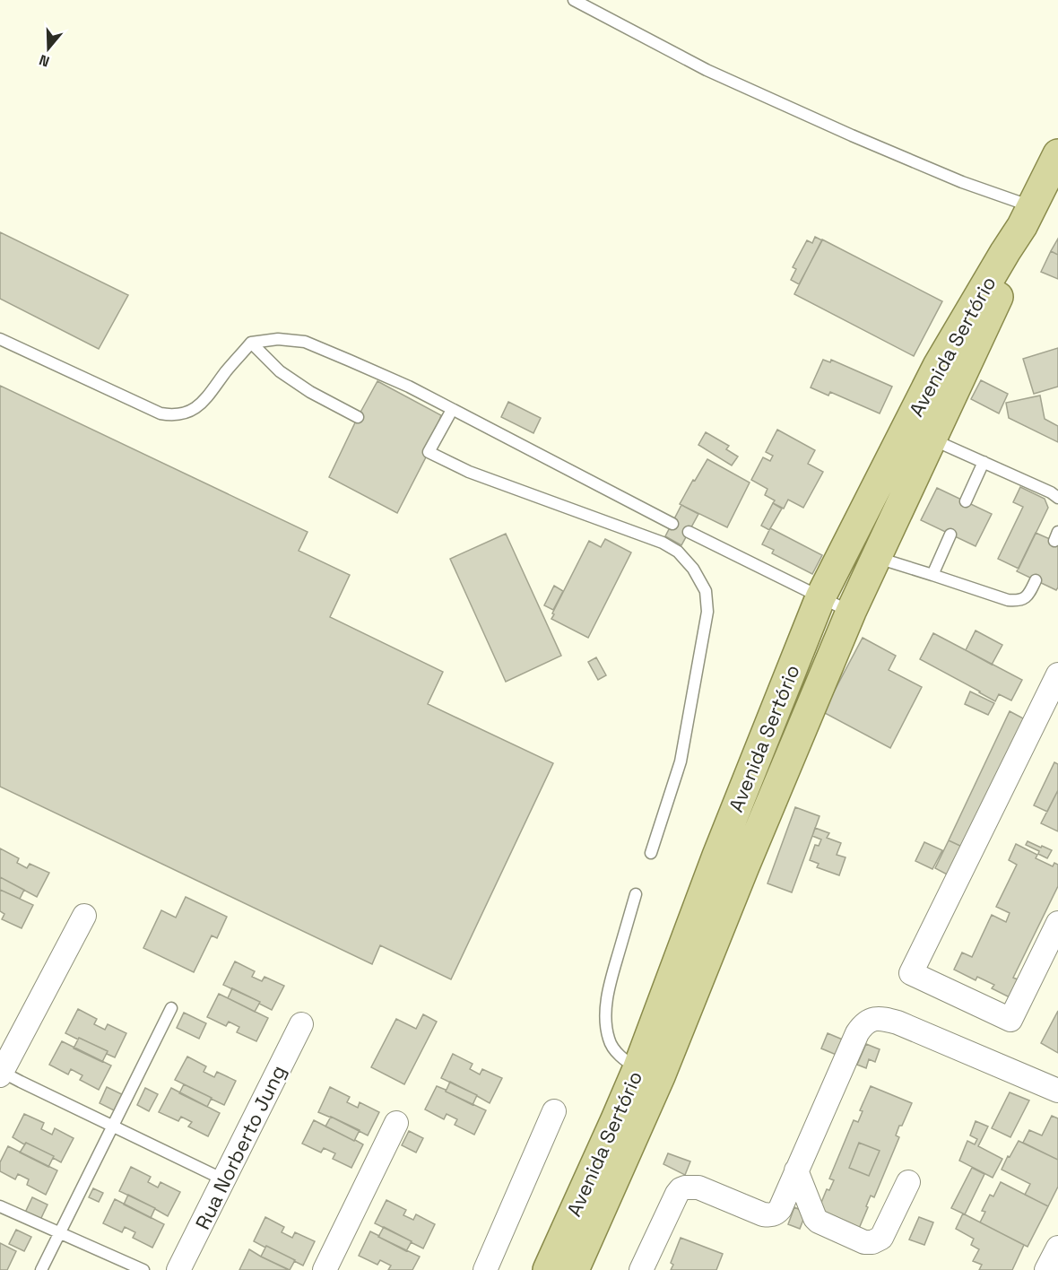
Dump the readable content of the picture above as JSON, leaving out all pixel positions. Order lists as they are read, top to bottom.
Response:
{
  "streets": {
    "main road": ["Avenida Sertório"],
    "street": ["Rua Norberto Jung"]
  },
  "north": "bottom"
}
